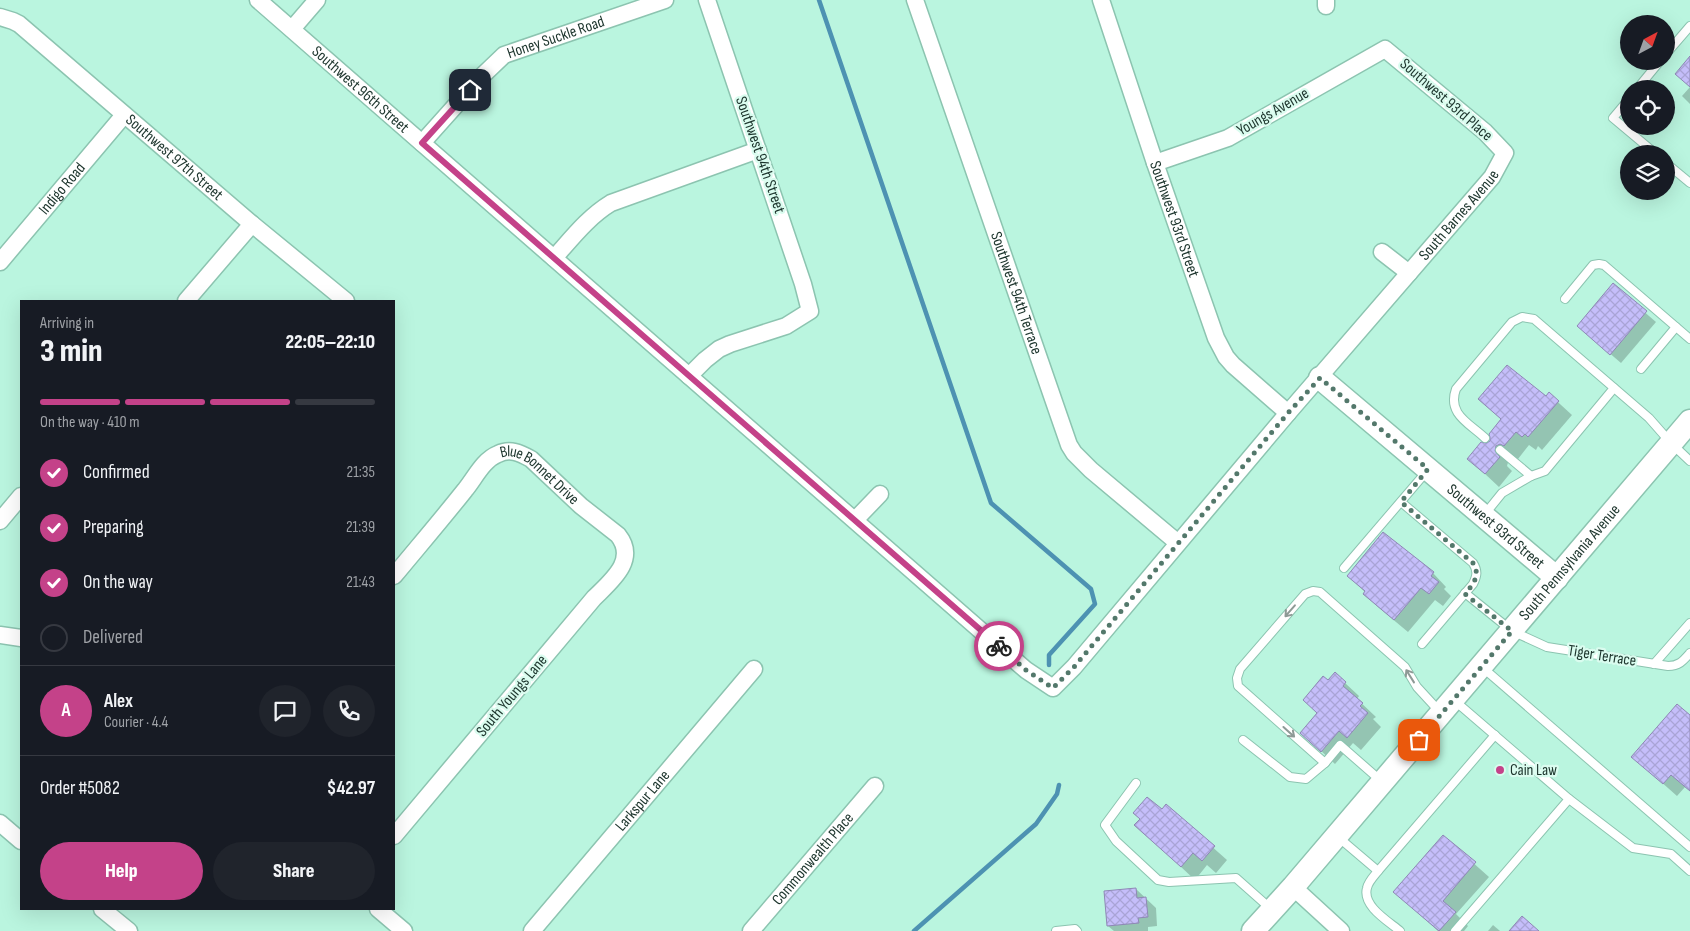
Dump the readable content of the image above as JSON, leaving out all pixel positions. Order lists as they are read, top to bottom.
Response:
{
  "streets": {
    "main road": ["Southwest 93rd Street", "South Pennsylvania Avenue"],
    "street": [
      "Honey Suckle Road",
      "Southwest 96th Street",
      "Southwest 93rd Place",
      "Youngs Avenue",
      "Southwest 94th Street",
      "Southwest 97th Street",
      "Indigo Road",
      "South Barnes Avenue",
      "Southwest 94th Terrace",
      "Blue Bonnet Drive",
      "South Youngs Lane",
      "Larkspur Lane",
      "Commonwealth Place"
    ],
    "lane": ["Tiger Terrace"]
  },
  "crossings": [
    ["Honey Suckle Road", "Southwest 96th Street"],
    ["Southwest 96th Street", "Southwest 94th Street"],
    ["Southwest 96th Street", "South Barnes Avenue"],
    ["Southwest 93rd Place", "Youngs Avenue"],
    ["Southwest 93rd Place", "South Barnes Avenue"],
    ["Youngs Avenue", "Southwest 93rd Street"],
    ["Southwest 97th Street", "Indigo Road"],
    ["South Barnes Avenue", "Southwest 93rd Street"],
    ["South Barnes Avenue", "Southwest 94th Terrace"],
    ["Southwest 93rd Street", "South Pennsylvania Avenue"],
    ["Blue Bonnet Drive", "South Youngs Lane"],
    ["South Pennsylvania Avenue", "Tiger Terrace"]
  ],
  "places": ["Cain Law"],
  "north": "top right",
  "page": {
    "heading": ["3 min", "Arriving in", "22:05–22:10"],
    "panel": [
      "Alex",
      "Courier · 4.4",
      "Order #5082",
      "$42.97"
    ],
    "bar": "On the way · 410 m",
    "list": [
      ["Confirmed", "21:35"],
      ["Preparing", "21:39"],
      ["On the way", "21:43"],
      "Delivered"
    ],
    "round": "A",
    "buttons": ["Help", "Share"]
  }
}
